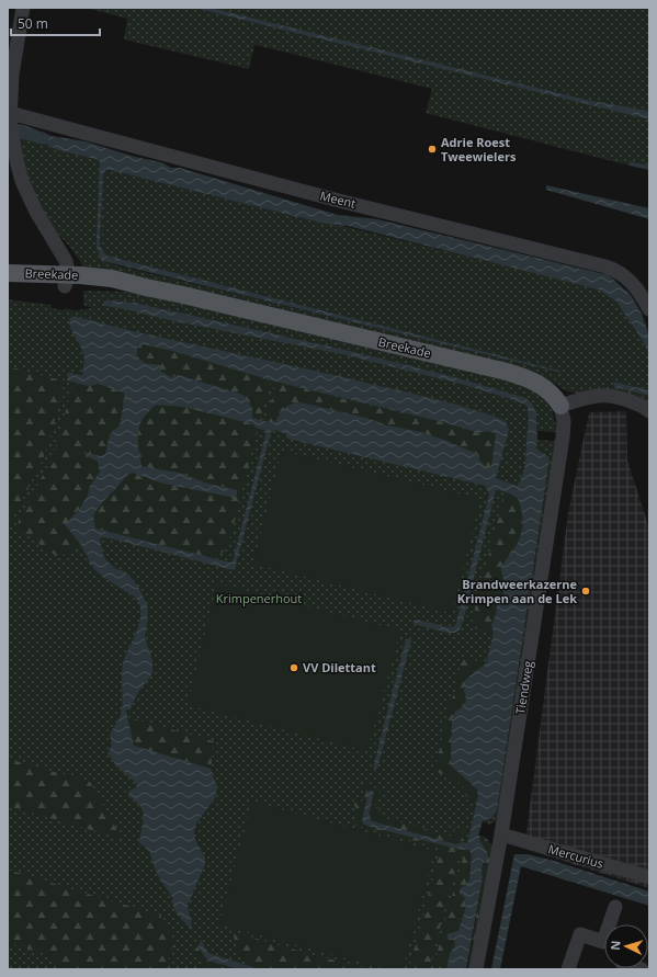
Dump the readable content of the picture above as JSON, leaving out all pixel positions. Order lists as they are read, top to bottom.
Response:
{
  "streets": {
    "main road": ["Breekade"],
    "street": ["Meent", "Tiendweg", "Mercurius"]
  },
  "crossings": [
    ["Breekade", "Tiendweg"],
    ["Tiendweg", "Mercurius"]
  ],
  "parks": ["Krimpenerhout"],
  "places": ["Adrie Roest Tweewielers", "Brandweerkazerne Krimpen aan de Lek", "VV Dilettant"],
  "scale_bar": "50 m",
  "north": "left"
}
